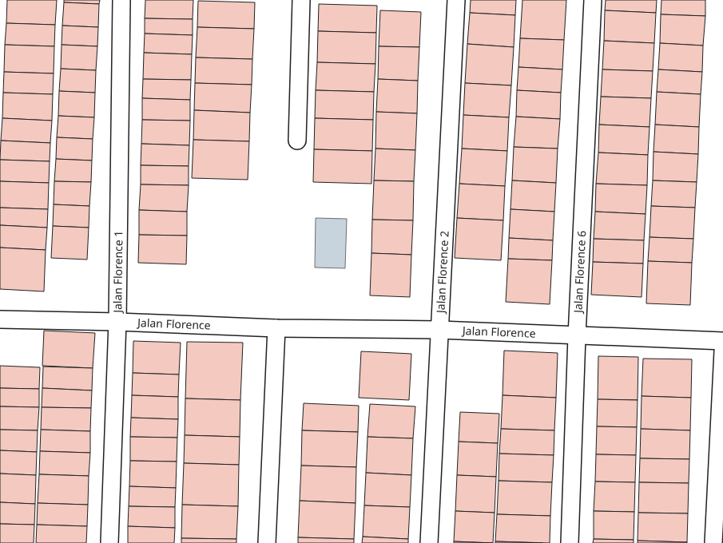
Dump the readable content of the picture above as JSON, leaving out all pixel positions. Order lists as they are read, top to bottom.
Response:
{
  "streets": {
    "street": [
      "Jalan Florence 1",
      "Jalan Florence 2",
      "Jalan Florence 6",
      "Jalan Florence"
    ]
  },
  "crossings": [
    ["Jalan Florence 1", "Jalan Florence"],
    ["Jalan Florence 2", "Jalan Florence"],
    ["Jalan Florence 6", "Jalan Florence"]
  ]
}
